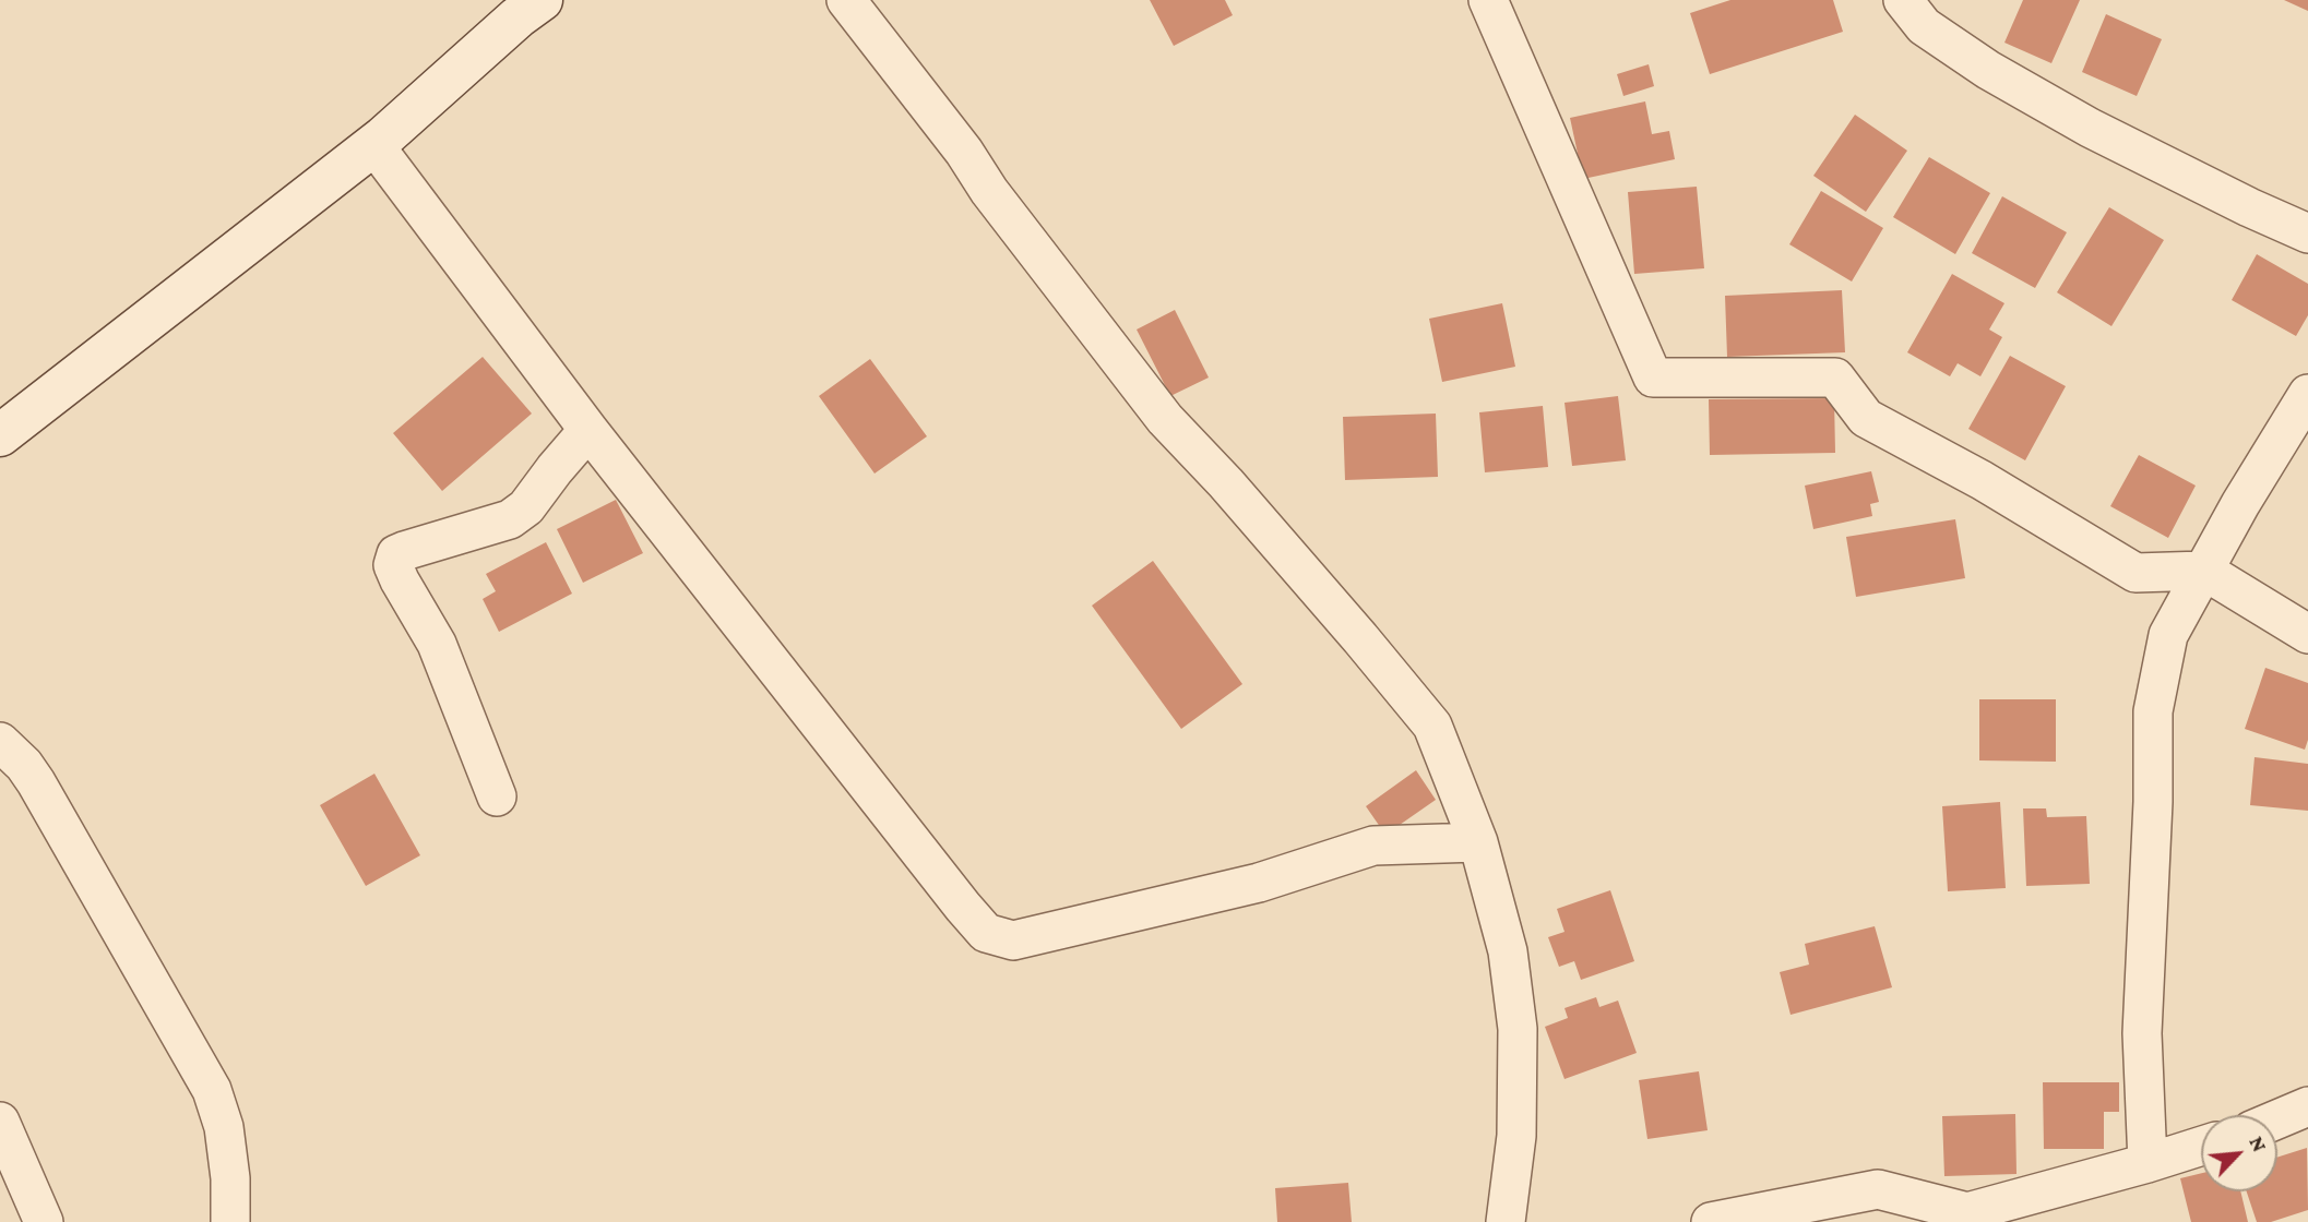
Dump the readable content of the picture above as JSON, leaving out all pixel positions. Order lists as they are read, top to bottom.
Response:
{
  "north": "top right"
}
